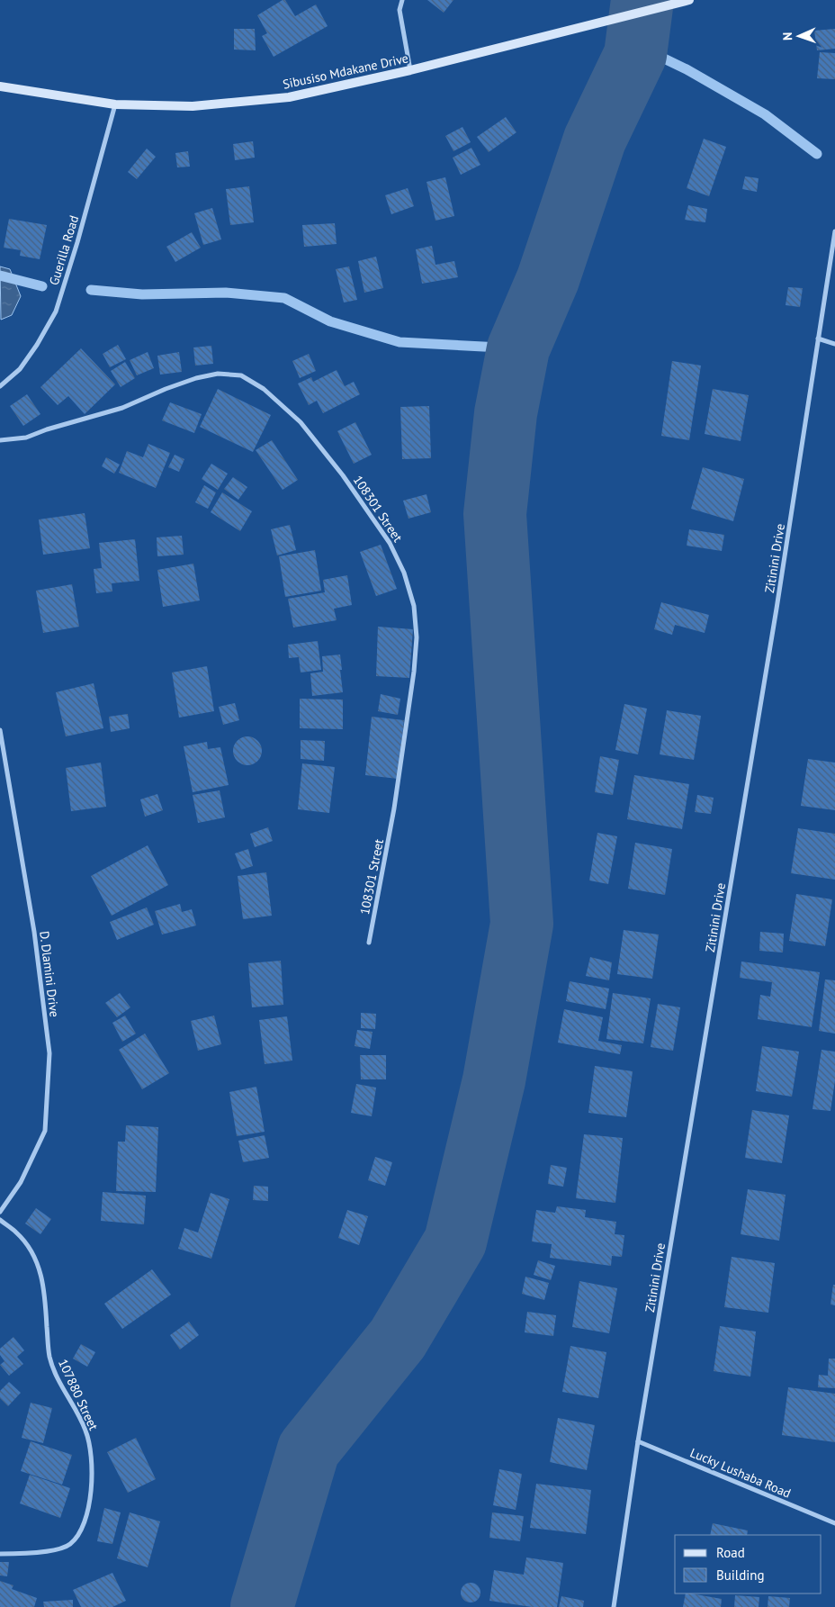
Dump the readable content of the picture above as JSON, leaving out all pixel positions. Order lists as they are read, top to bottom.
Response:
{
  "streets": {
    "street": [
      "Sibusiso Mdakane Drive",
      "Guerilla Road",
      "108301 Street",
      "Zitinini Drive",
      "D. Dlamini Drive",
      "107880 Street",
      "Lucky Lushaba Road"
    ]
  },
  "crossings": [
    ["Sibusiso Mdakane Drive", "Guerilla Road"],
    ["Zitinini Drive", "Lucky Lushaba Road"]
  ],
  "legend": ["Road", "Building"],
  "north": "left"
}
